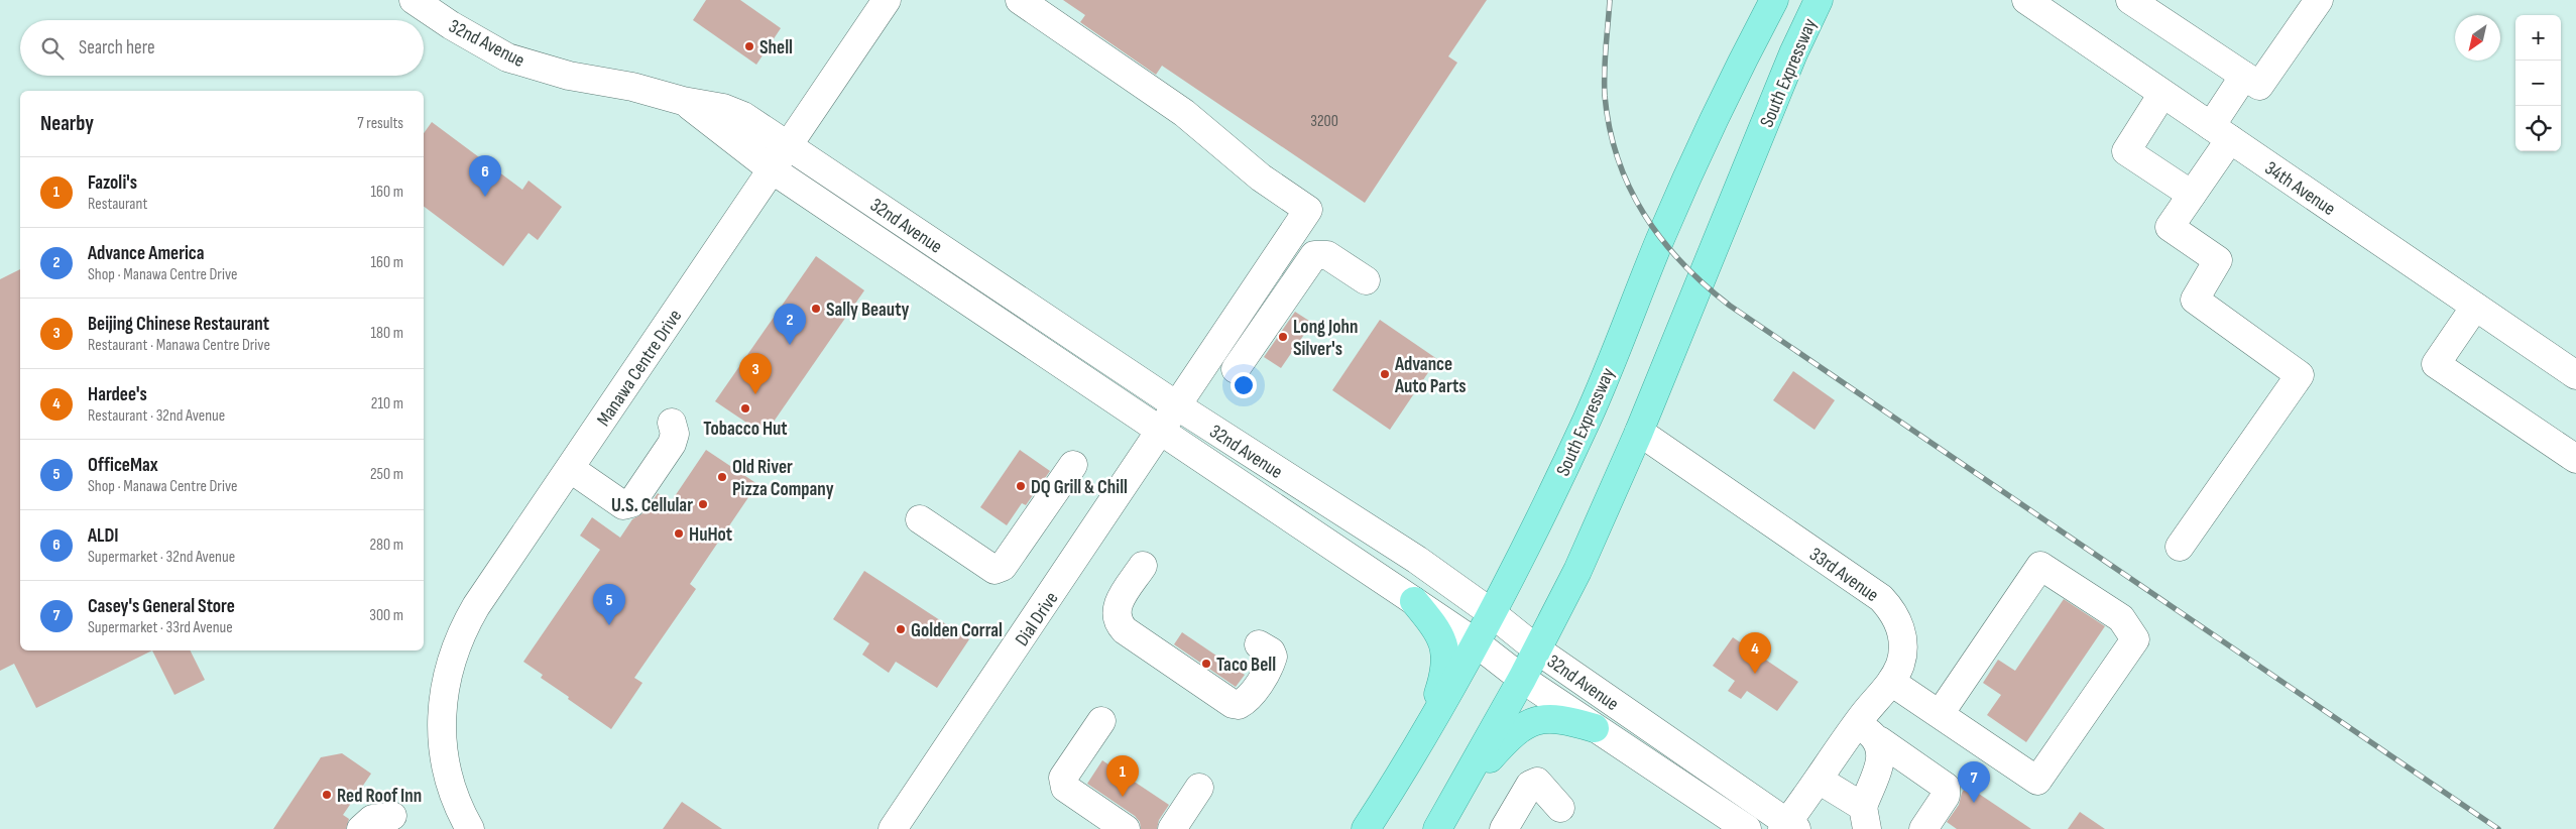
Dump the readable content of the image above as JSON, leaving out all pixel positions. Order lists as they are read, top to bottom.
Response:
{
  "streets": {
    "main road": ["South Expressway"],
    "street": [
      "32nd Avenue",
      "34th Avenue",
      "Manawa Centre Drive",
      "33rd Avenue",
      "Dial Drive"
    ]
  },
  "crossings": [
    ["32nd Avenue", "South Expressway"],
    ["32nd Avenue", "Manawa Centre Drive"],
    ["32nd Avenue", "33rd Avenue"],
    ["32nd Avenue", "Dial Drive"],
    ["South Expressway", "33rd Avenue"]
  ],
  "places": [
    "Shell",
    "Sally Beauty",
    "Long John Silver's",
    "Advance Auto Parts",
    "Tobacco Hut",
    "Old River Pizza Company",
    "DQ Grill & Chill",
    "U.S. Cellular",
    "HuHot",
    "Golden Corral",
    "Taco Bell",
    "Red Roof Inn"
  ],
  "house_numbers": ["3200"],
  "north": "bottom left",
  "page": {
    "map_buttons": ["+", "−"],
    "search": "Search here",
    "heading": ["Nearby", "7 results"],
    "pins": [
      "6",
      "2",
      "3",
      "5",
      "4",
      "1",
      "7"
    ],
    "list": [
      {
        "mark": "1",
        "name": "Fazoli's",
        "note": "Restaurant",
        "value": "160 m"
      },
      {
        "mark": "2",
        "name": "Advance America",
        "note": "Shop · Manawa Centre Drive",
        "value": "160 m"
      },
      {
        "mark": "3",
        "name": "Beijing Chinese Restaurant",
        "note": "Restaurant · Manawa Centre Drive",
        "value": "180 m"
      },
      {
        "mark": "4",
        "name": "Hardee's",
        "note": "Restaurant · 32nd Avenue",
        "value": "210 m"
      },
      {
        "mark": "5",
        "name": "OfficeMax",
        "note": "Shop · Manawa Centre Drive",
        "value": "250 m"
      },
      {
        "mark": "6",
        "name": "ALDI",
        "note": "Supermarket · 32nd Avenue",
        "value": "280 m"
      },
      {
        "mark": "7",
        "name": "Casey's General Store",
        "note": "Supermarket · 33rd Avenue",
        "value": "300 m"
      }
    ]
  }
}
